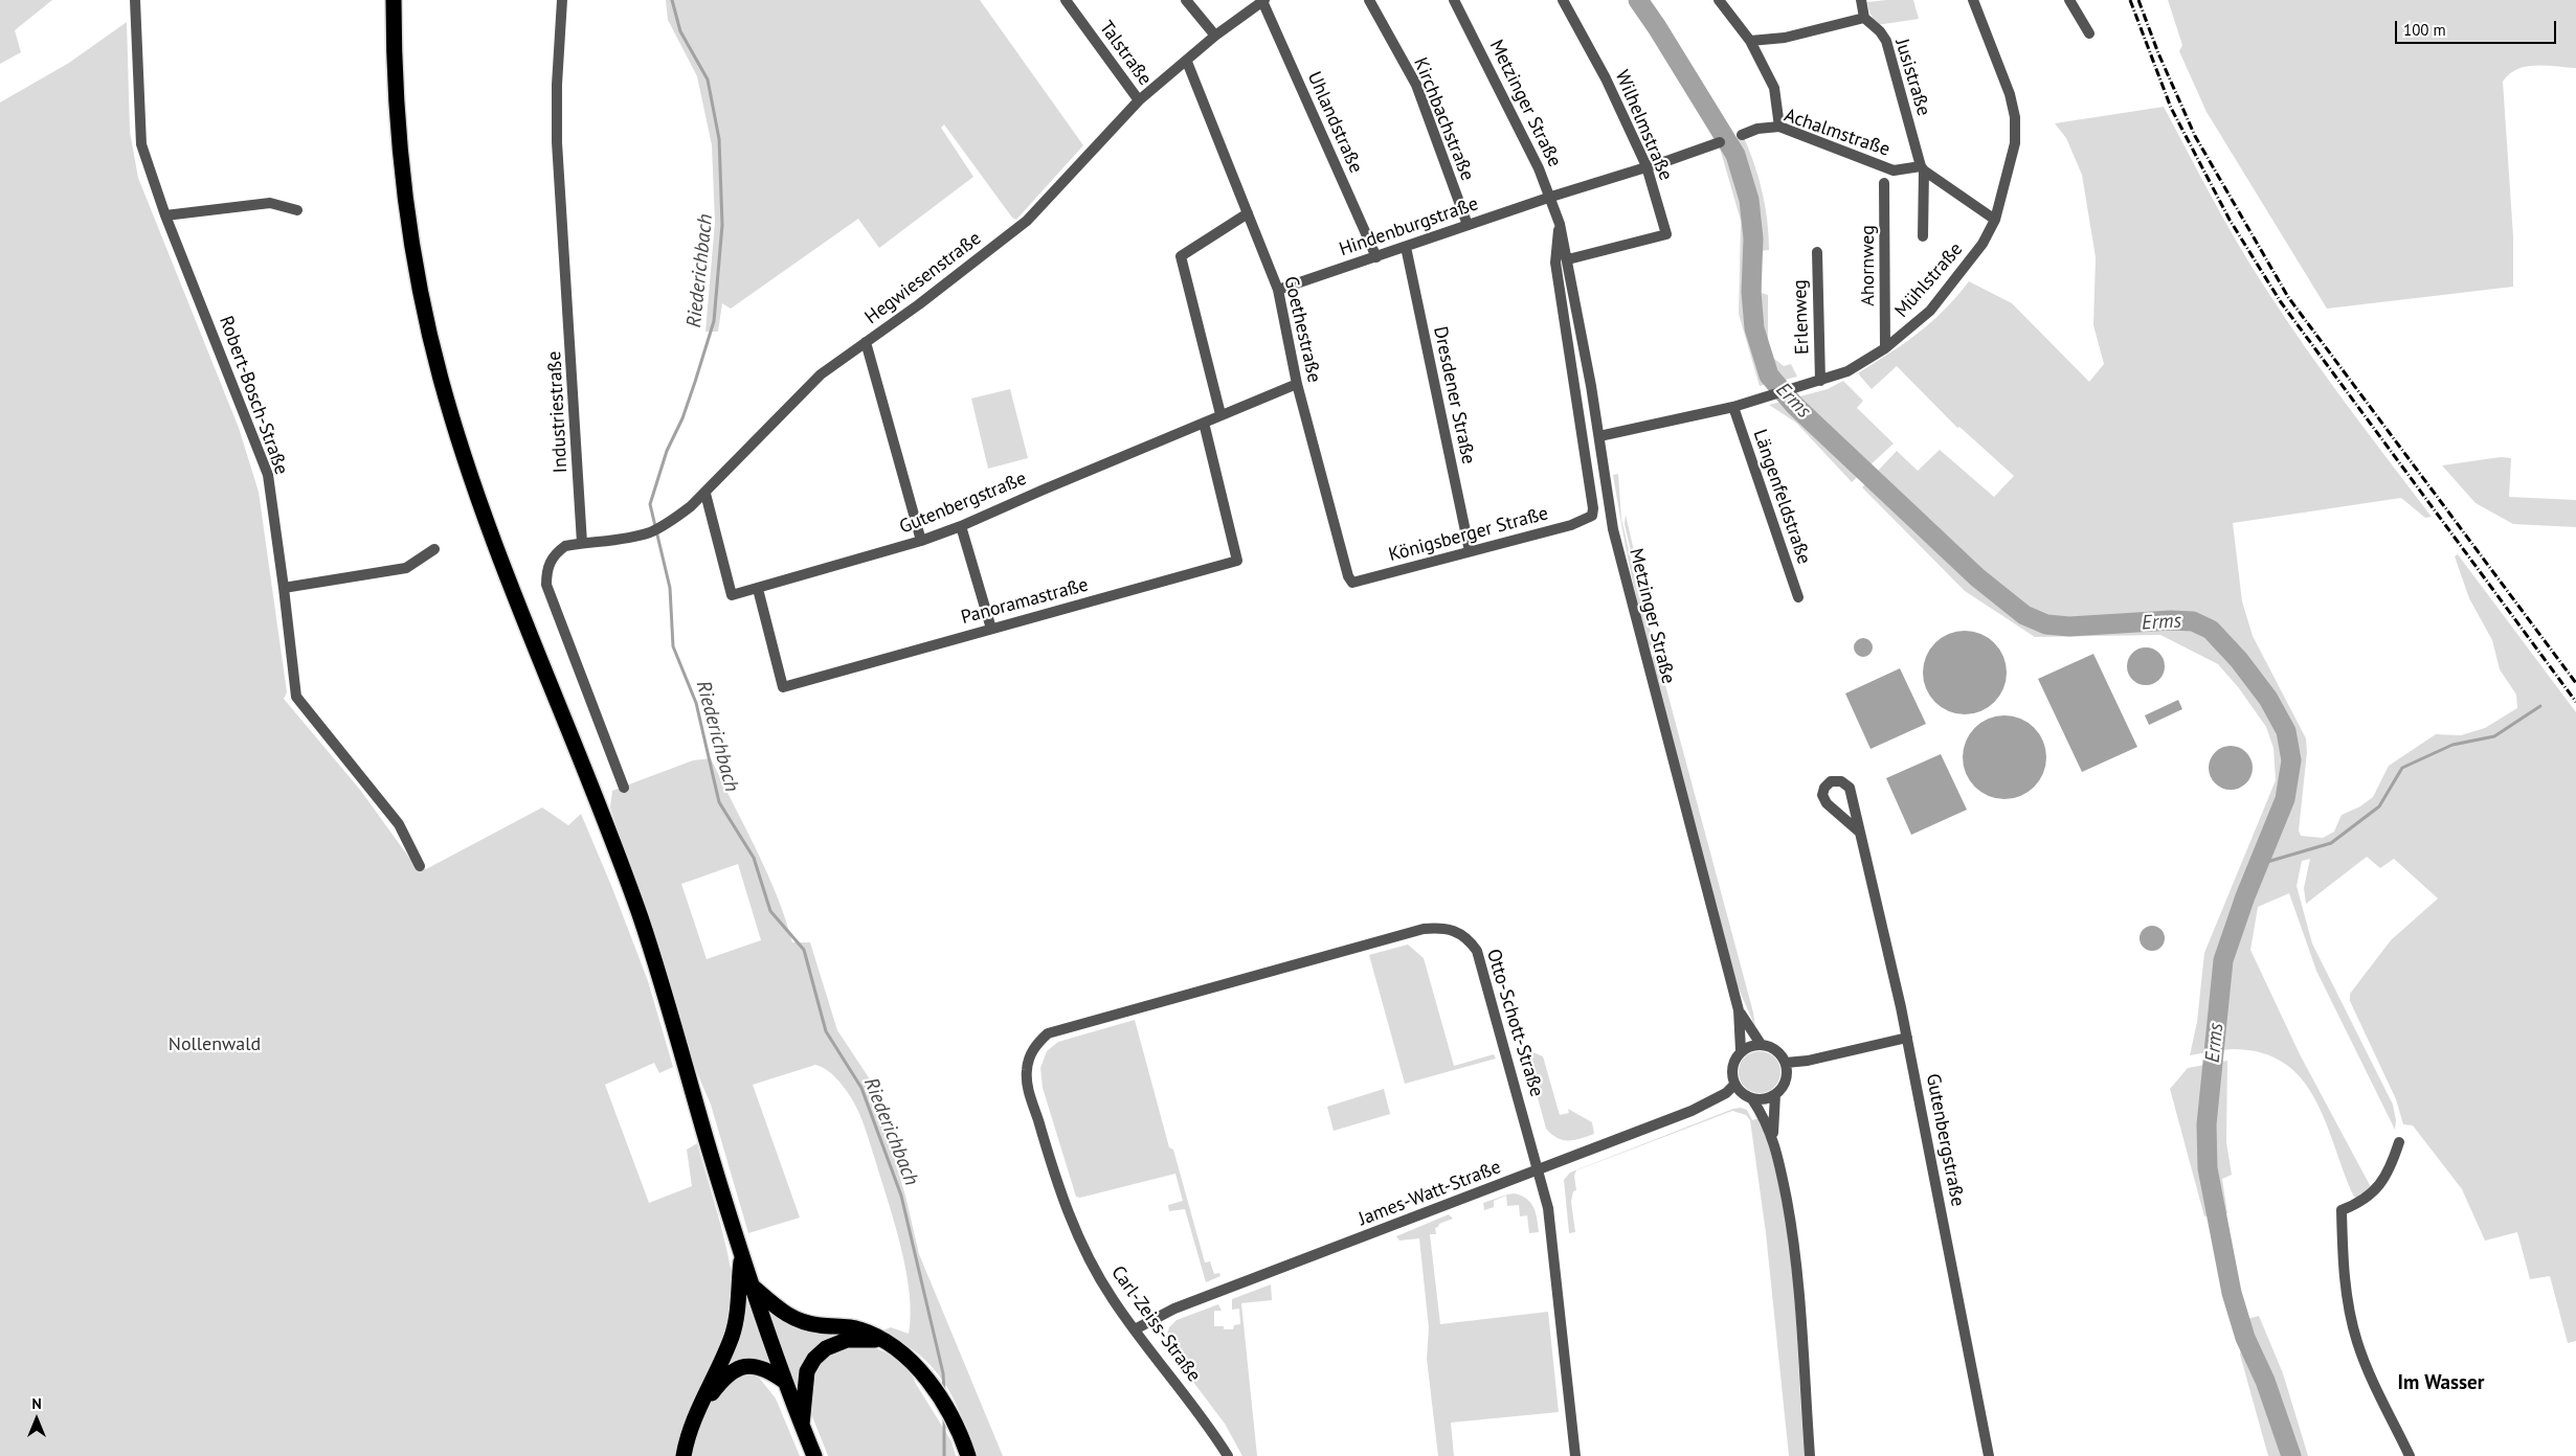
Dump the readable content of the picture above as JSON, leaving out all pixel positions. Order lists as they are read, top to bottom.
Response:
{
  "streets": {
    "street": [
      "Talstraße",
      "Jusistraße",
      "Metzinger Straße",
      "Kirchbachstraße",
      "Uhlandstraße",
      "Wilhelmstraße",
      "Achalmstraße",
      "Hindenburgstraße",
      "Ahornweg",
      "Hegwiesenstraße",
      "Mühlstraße",
      "Erlenweg",
      "Goethestraße",
      "Robert-Bosch-Straße",
      "Dresdener Straße",
      "Industriestraße",
      "Längenfeldstraße",
      "Gutenbergstraße",
      "Königsberger Straße",
      "Panoramastraße",
      "Otto-Schott-Straße",
      "James-Watt-Straße",
      "Carl-Zeiss-Straße"
    ]
  },
  "crossings": [
    ["Talstraße", "Hegwiesenstraße"],
    ["Jusistraße", "Achalmstraße"],
    ["Metzinger Straße", "Wilhelmstraße"],
    ["Metzinger Straße", "Hindenburgstraße"],
    ["Metzinger Straße", "Mühlstraße"],
    ["Metzinger Straße", "Königsberger Straße"],
    ["Metzinger Straße", "James-Watt-Straße"],
    ["Kirchbachstraße", "Hindenburgstraße"],
    ["Uhlandstraße", "Hindenburgstraße"],
    ["Uhlandstraße", "Hegwiesenstraße"],
    ["Wilhelmstraße", "Hindenburgstraße"],
    ["Hindenburgstraße", "Goethestraße"],
    ["Hindenburgstraße", "Dresdener Straße"],
    ["Ahornweg", "Mühlstraße"],
    ["Hegwiesenstraße", "Goethestraße"],
    ["Hegwiesenstraße", "Industriestraße"],
    ["Hegwiesenstraße", "Gutenbergstraße"],
    ["Mühlstraße", "Erlenweg"],
    ["Mühlstraße", "Längenfeldstraße"],
    ["Goethestraße", "Gutenbergstraße"],
    ["Goethestraße", "Königsberger Straße"],
    ["Dresdener Straße", "Königsberger Straße"],
    ["Gutenbergstraße", "Panoramastraße"],
    ["Otto-Schott-Straße", "James-Watt-Straße"],
    ["Otto-Schott-Straße", "Carl-Zeiss-Straße"],
    ["James-Watt-Straße", "Carl-Zeiss-Straße"]
  ],
  "districts": ["Im Wasser"],
  "water": ["Riederichbach", "Erms"],
  "parks": ["Nollenwald"],
  "scale_bar": "100 m",
  "north": "top"
}
